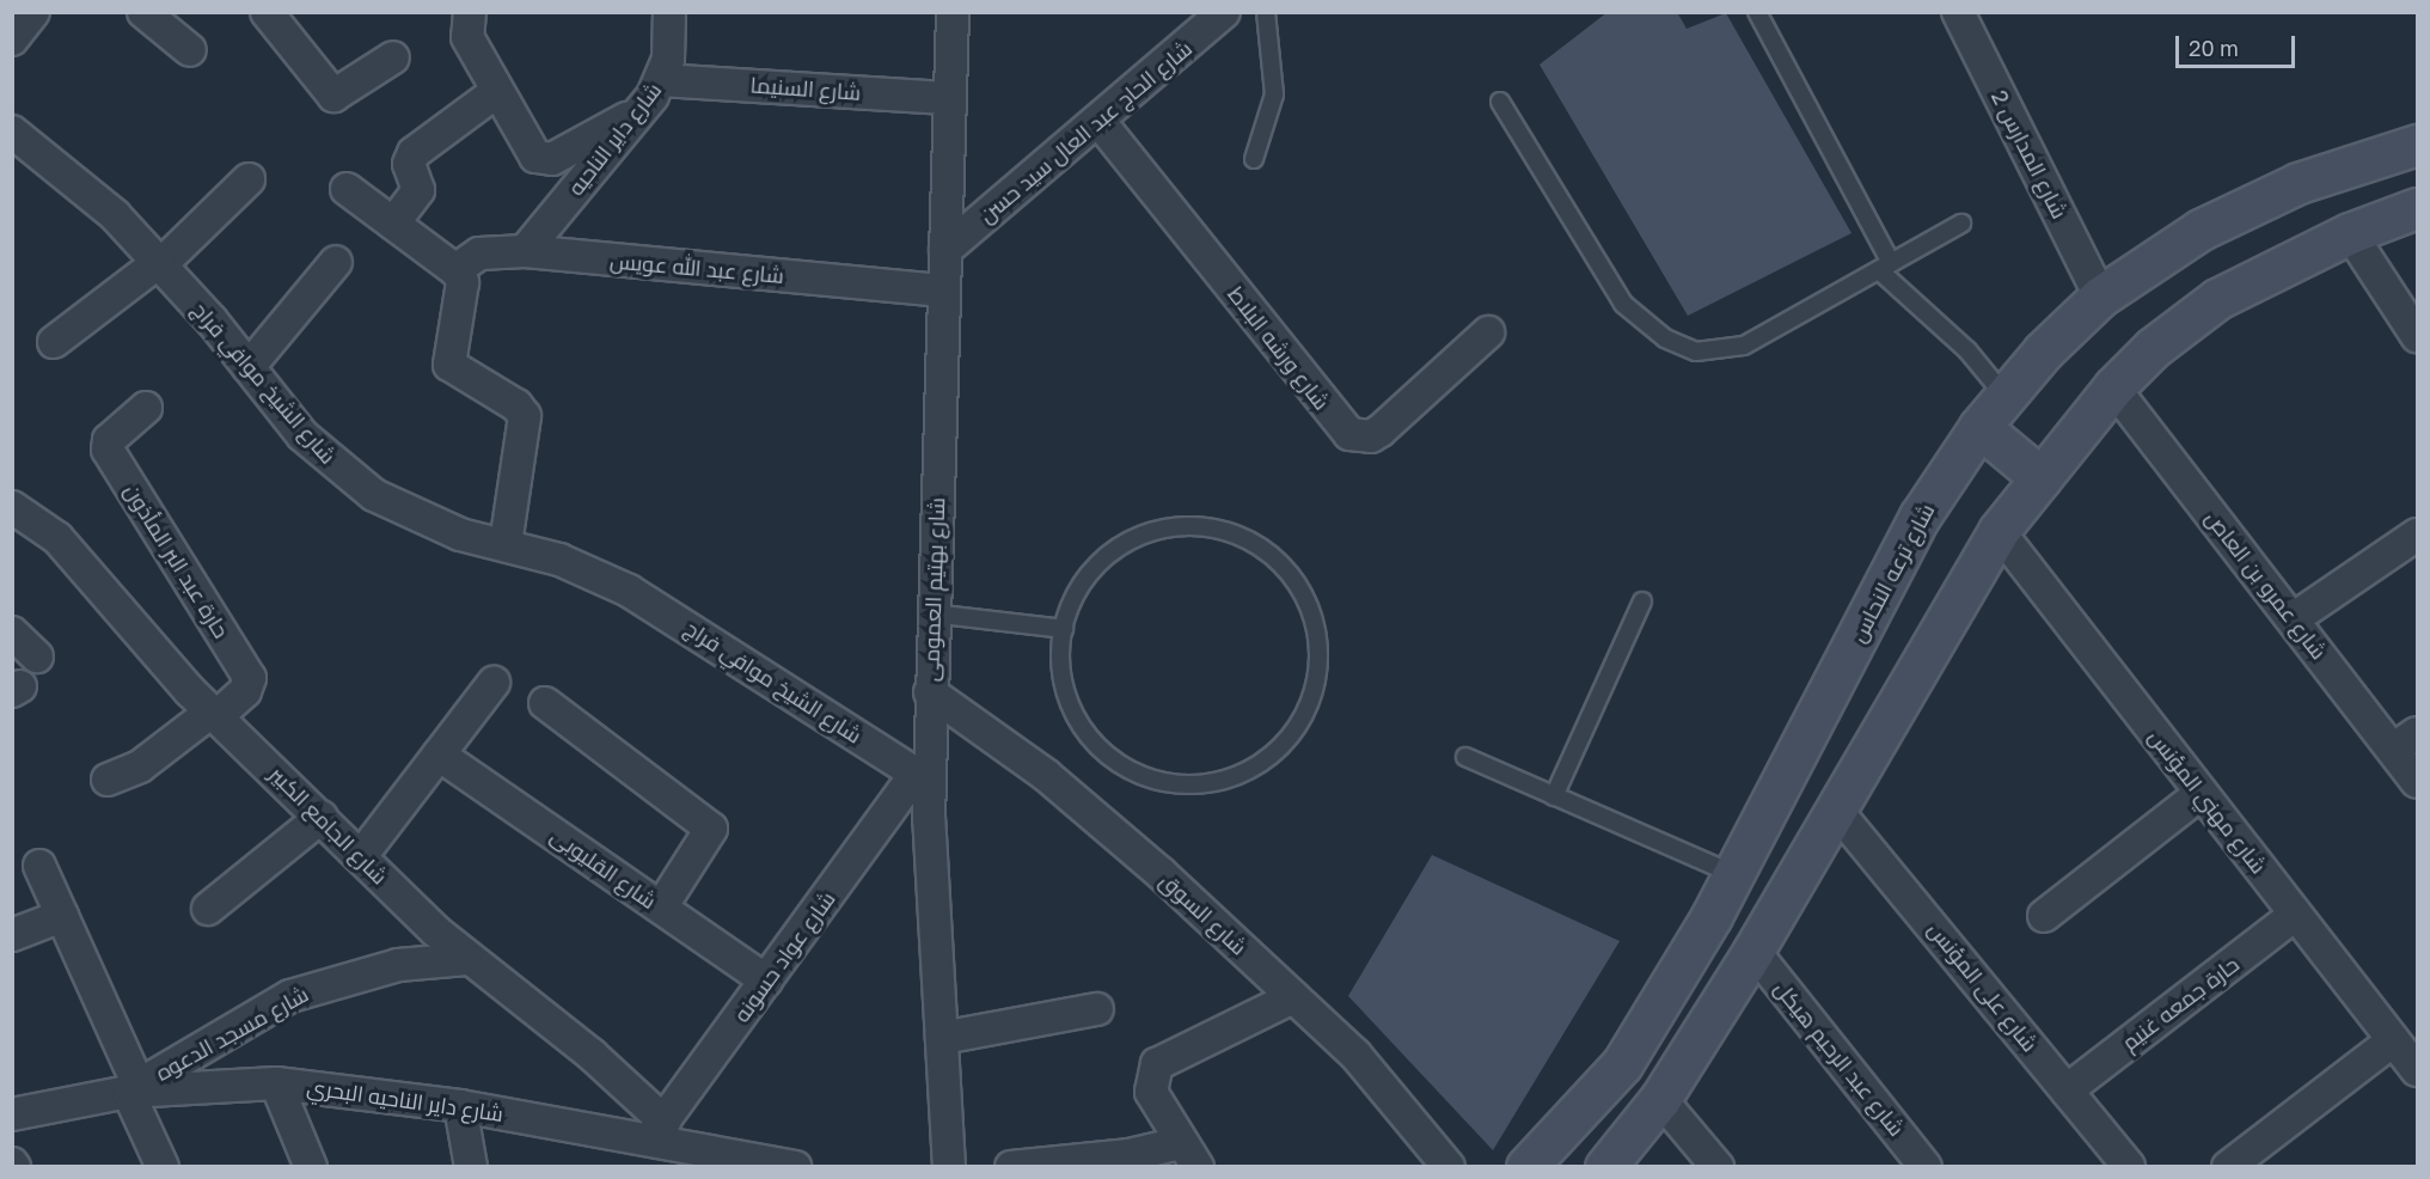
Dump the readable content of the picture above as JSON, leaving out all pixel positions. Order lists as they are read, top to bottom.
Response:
{
  "streets": {
    "main road": ["شارع ترعه النحاس"],
    "street": [
      "شارع السنيما",
      "شارع الحاج عبد العال سيد حسن",
      "شارع داير الناحيه",
      "شارع المدارس 2",
      "شارع عبد الله عويس",
      "شارع ورشه البلاط",
      "شارع الشيخ موافي فراج",
      "حارة عبد البر المأذون",
      "شارع عمرو بن العاص",
      "شارع بهتيم العمومى",
      "شارع مهني المؤنس",
      "شارع الجامع الكبير",
      "شارع القليوبى",
      "شارع السوق",
      "شارع عواد حسونه",
      "شارع على المؤنس",
      "حارة جمعه غنيم",
      "شارع مسجد الدعوه",
      "شارع عبد الرحيم هيكل",
      "شارع داير الناحيه البحري"
    ]
  },
  "crossings": [
    ["شارع السنيما", "شارع داير الناحيه"],
    ["شارع السنيما", "شارع بهتيم العمومى"],
    ["شارع الحاج عبد العال سيد حسن", "شارع ورشه البلاط"],
    ["شارع الحاج عبد العال سيد حسن", "شارع بهتيم العمومى"],
    ["شارع داير الناحيه", "شارع عبد الله عويس"],
    ["شارع المدارس 2", "شارع ترعه النحاس"],
    ["شارع عبد الله عويس", "شارع بهتيم العمومى"],
    ["شارع الشيخ موافي فراج", "شارع بهتيم العمومى"],
    ["شارع الشيخ موافي فراج", "شارع عواد حسونه"],
    ["حارة عبد البر المأذون", "شارع الجامع الكبير"],
    ["شارع بهتيم العمومى", "شارع السوق"],
    ["شارع بهتيم العمومى", "شارع عواد حسونه"],
    ["شارع مهني المؤنس", "حارة جمعه غنيم"],
    ["شارع الجامع الكبير", "شارع عواد حسونه"],
    ["شارع الجامع الكبير", "شارع مسجد الدعوه"],
    ["شارع الجامع الكبير", "شارع داير الناحيه البحري"],
    ["شارع القليوبى", "شارع عواد حسونه"],
    ["شارع عواد حسونه", "شارع داير الناحيه البحري"],
    ["شارع على المؤنس", "حارة جمعه غنيم"],
    ["شارع مسجد الدعوه", "شارع داير الناحيه البحري"]
  ],
  "scale_bar": "20 m"
}
